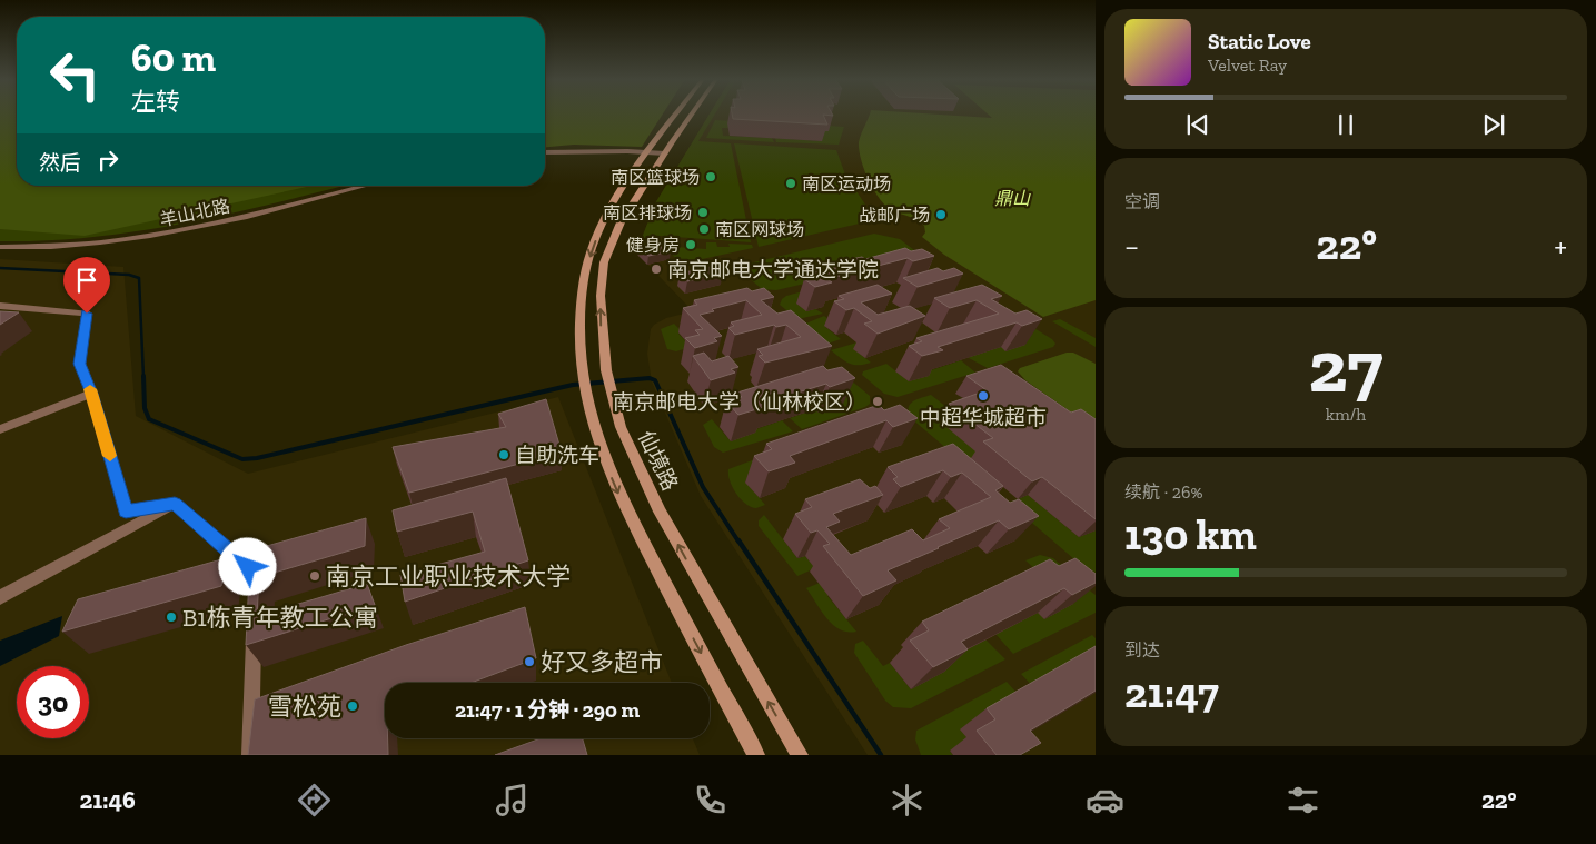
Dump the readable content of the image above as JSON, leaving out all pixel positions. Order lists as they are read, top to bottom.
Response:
{
  "streets": {
    "main road": ["仙境路"],
    "street": ["羊山北路"]
  },
  "parks": ["鼎山"],
  "places": [
    "南区篮球场",
    "南区运动场",
    "南区排球场",
    "战邮广场",
    "南区网球场",
    "健身房",
    "南京邮电大学通达学院",
    "中超华城超市",
    "南京邮电大学（仙林校区）",
    "自助洗车",
    "南京工业职业技术大学",
    "B1栋青年教工公寓",
    "好又多超市",
    "雪松苑"
  ],
  "page": {
    "turn": ["60 m", "左转"],
    "song": ["Static Love", "Velvet Ray"],
    "then": "然后",
    "tile": [
      "空调",
      ["27", "km/h"],
      ["续航 · 26%", "130 km"],
      ["到达", "21:47"]
    ],
    "heat": ["−", "22°", "+"],
    "limit": "30",
    "trip": "21:47 · 1 分钟 · 290 m",
    "tabs": ["21:46", "22°"]
  }
}
